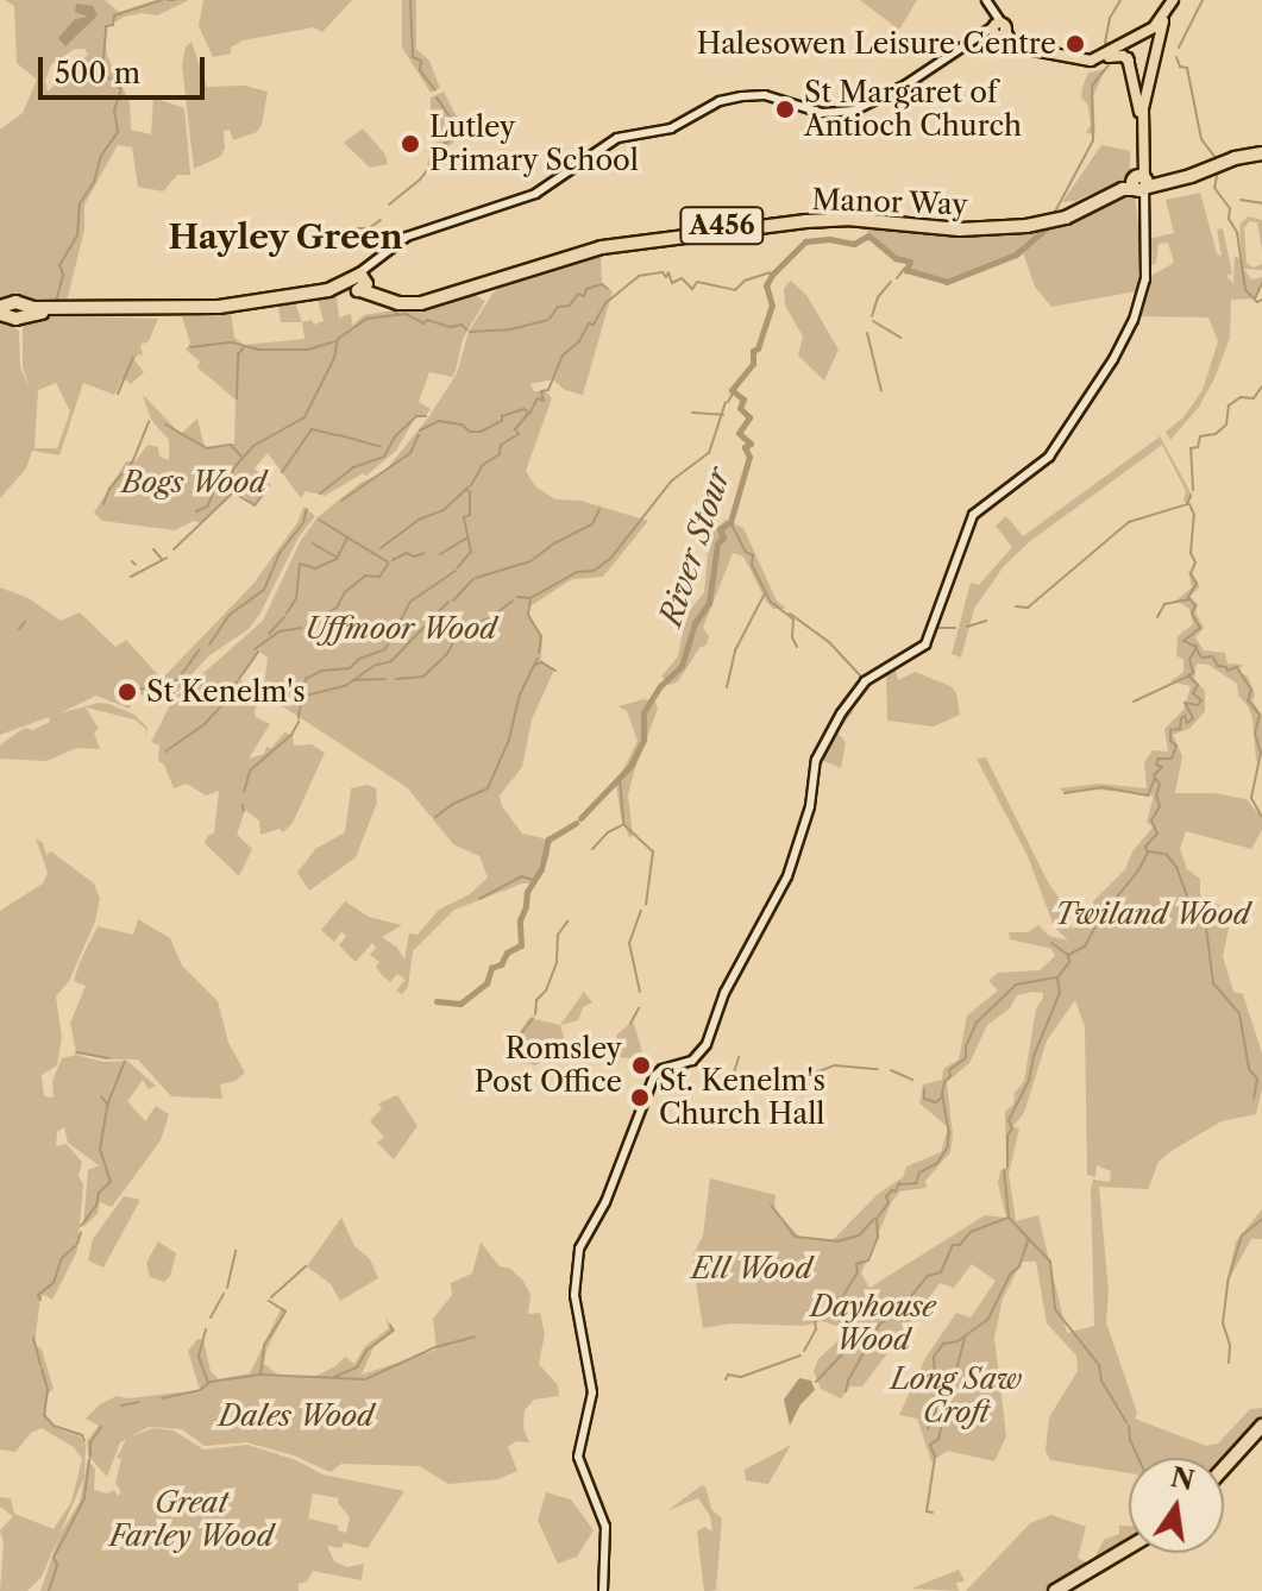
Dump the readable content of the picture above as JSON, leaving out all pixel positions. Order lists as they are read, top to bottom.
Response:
{
  "streets": {
    "highway": ["Manor Way", "A456"]
  },
  "districts": ["Hayley Green"],
  "water": ["River Stour"],
  "parks": [
    "Bogs Wood",
    "Uffmoor Wood",
    "Twiland Wood",
    "Ell Wood",
    "Dayhouse Wood",
    "Long Saw Croft",
    "Dales Wood",
    "Great Farley Wood"
  ],
  "places": [
    "Halesowen Leisure Centre",
    "St Margaret of Antioch Church",
    "Lutley Primary School",
    "St Kenelm's",
    "Romsley Post Office",
    "St. Kenelm's Church Hall"
  ],
  "scale_bar": "500 m",
  "north": "top"
}
